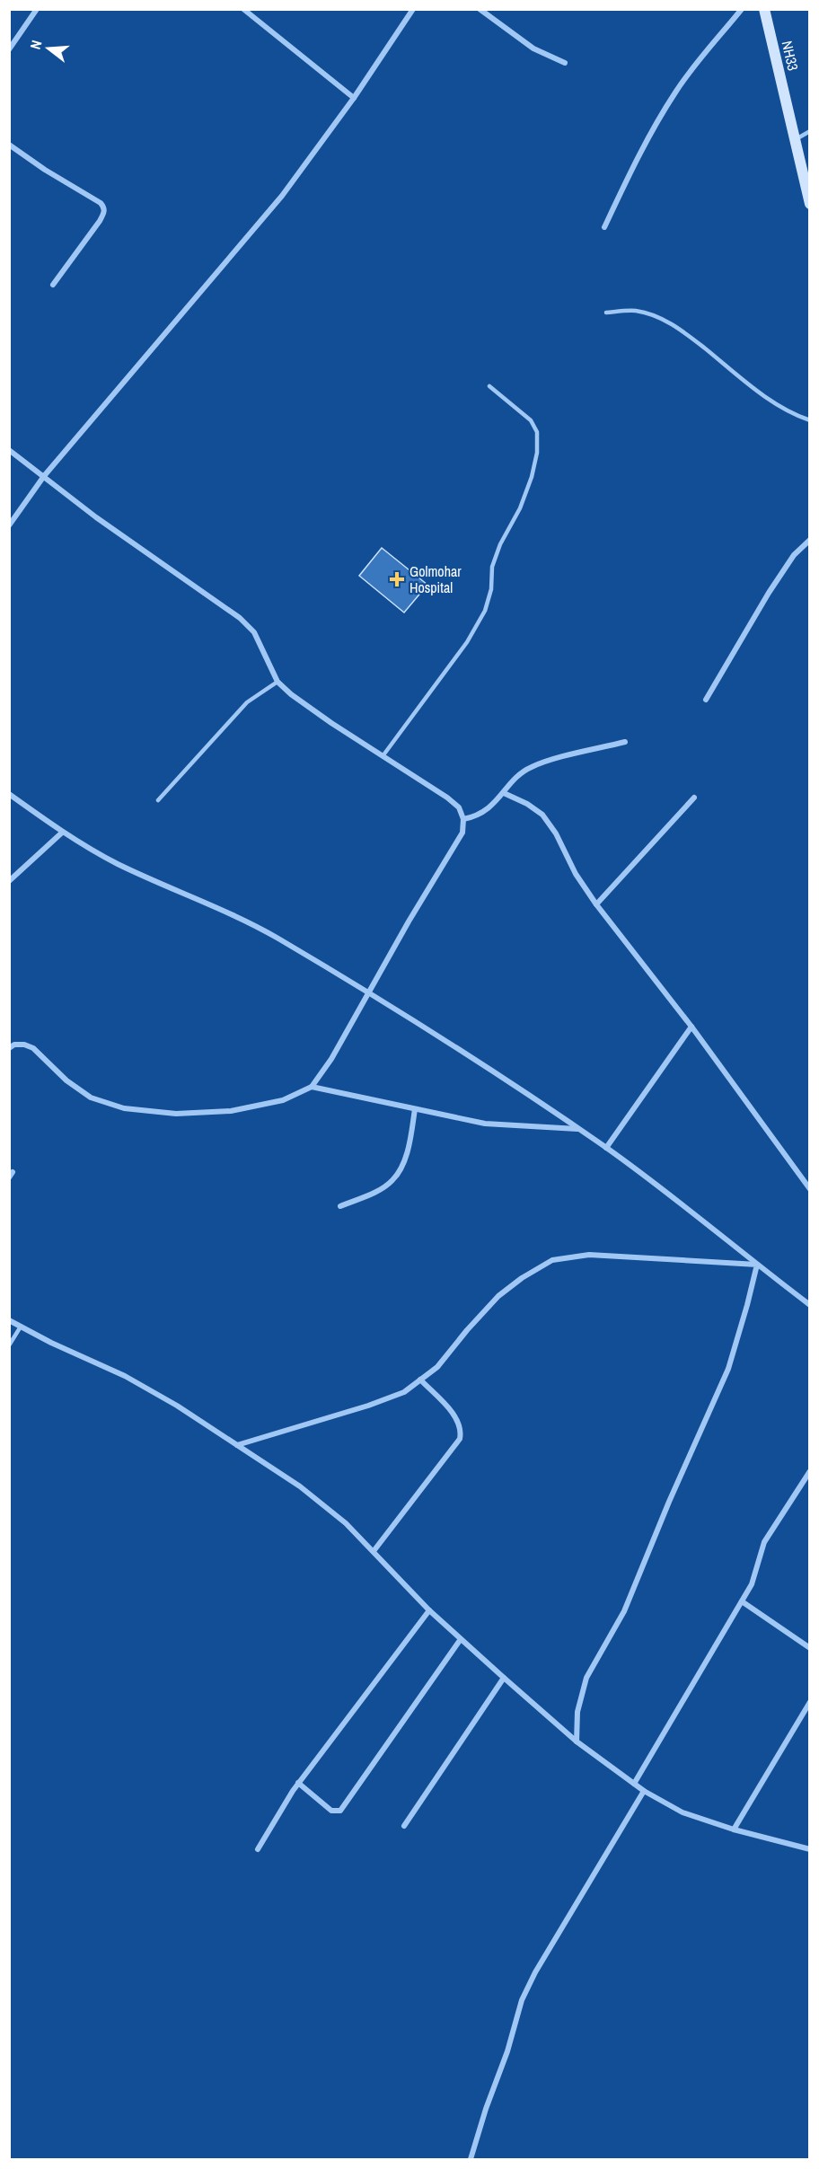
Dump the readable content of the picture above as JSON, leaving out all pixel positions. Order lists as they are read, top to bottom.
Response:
{
  "streets": {
    "main road": ["NH33"]
  },
  "places": {
    "health": ["Golmohar Hospital"]
  },
  "north": "left"
}
